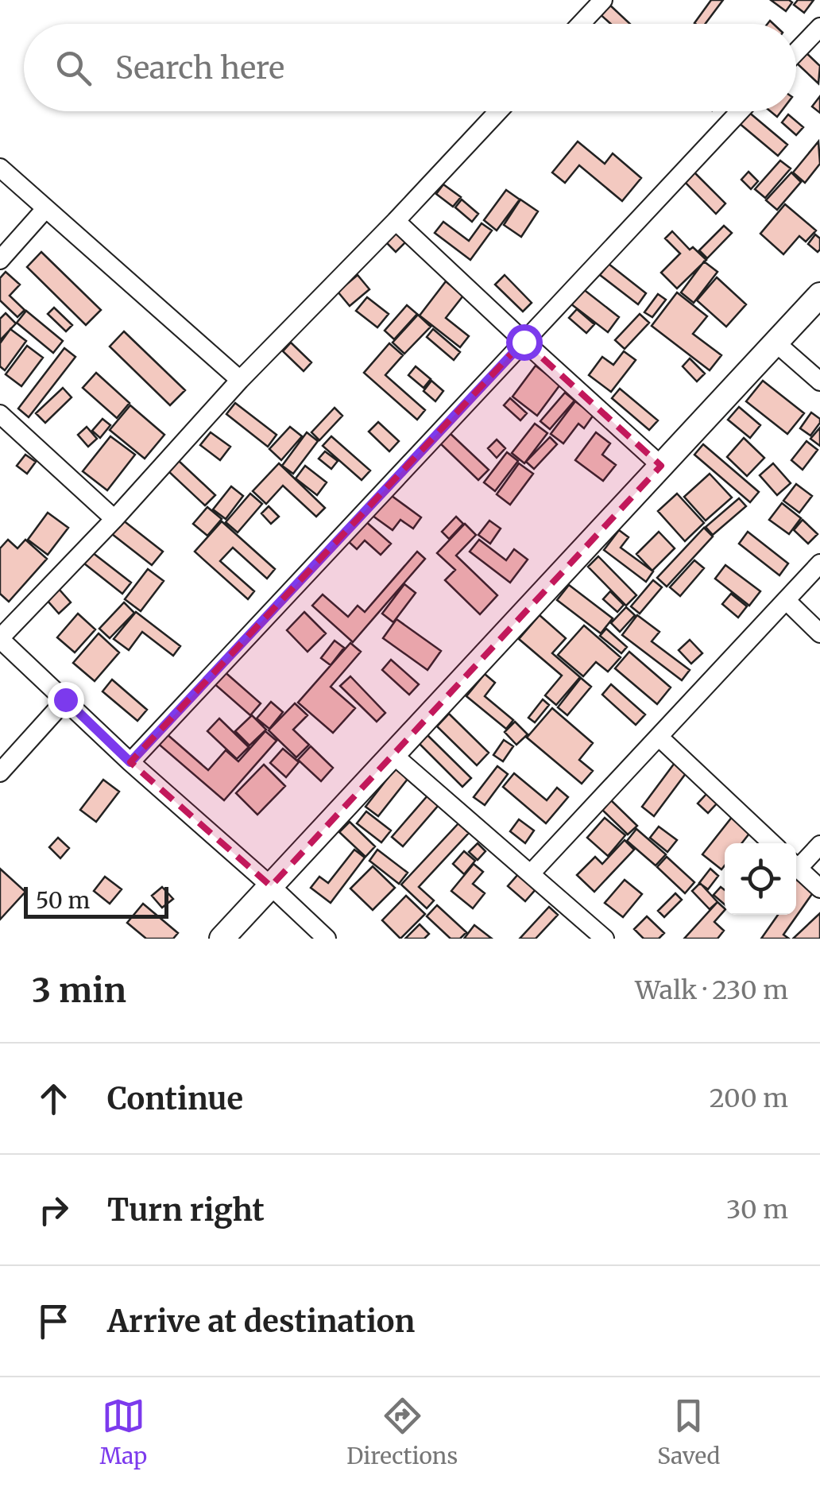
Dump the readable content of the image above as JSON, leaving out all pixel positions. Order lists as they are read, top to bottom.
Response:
{
  "scale_bar": "50 m",
  "page": {
    "search": "Search here",
    "scale": "50 m",
    "heading": ["3 min", "Walk · 230 m"],
    "list": [
      ["Continue", "200 m"],
      ["Turn right", "30 m"],
      "Arrive at destination"
    ],
    "nav": ["Map", "Directions", "Saved"]
  }
}
